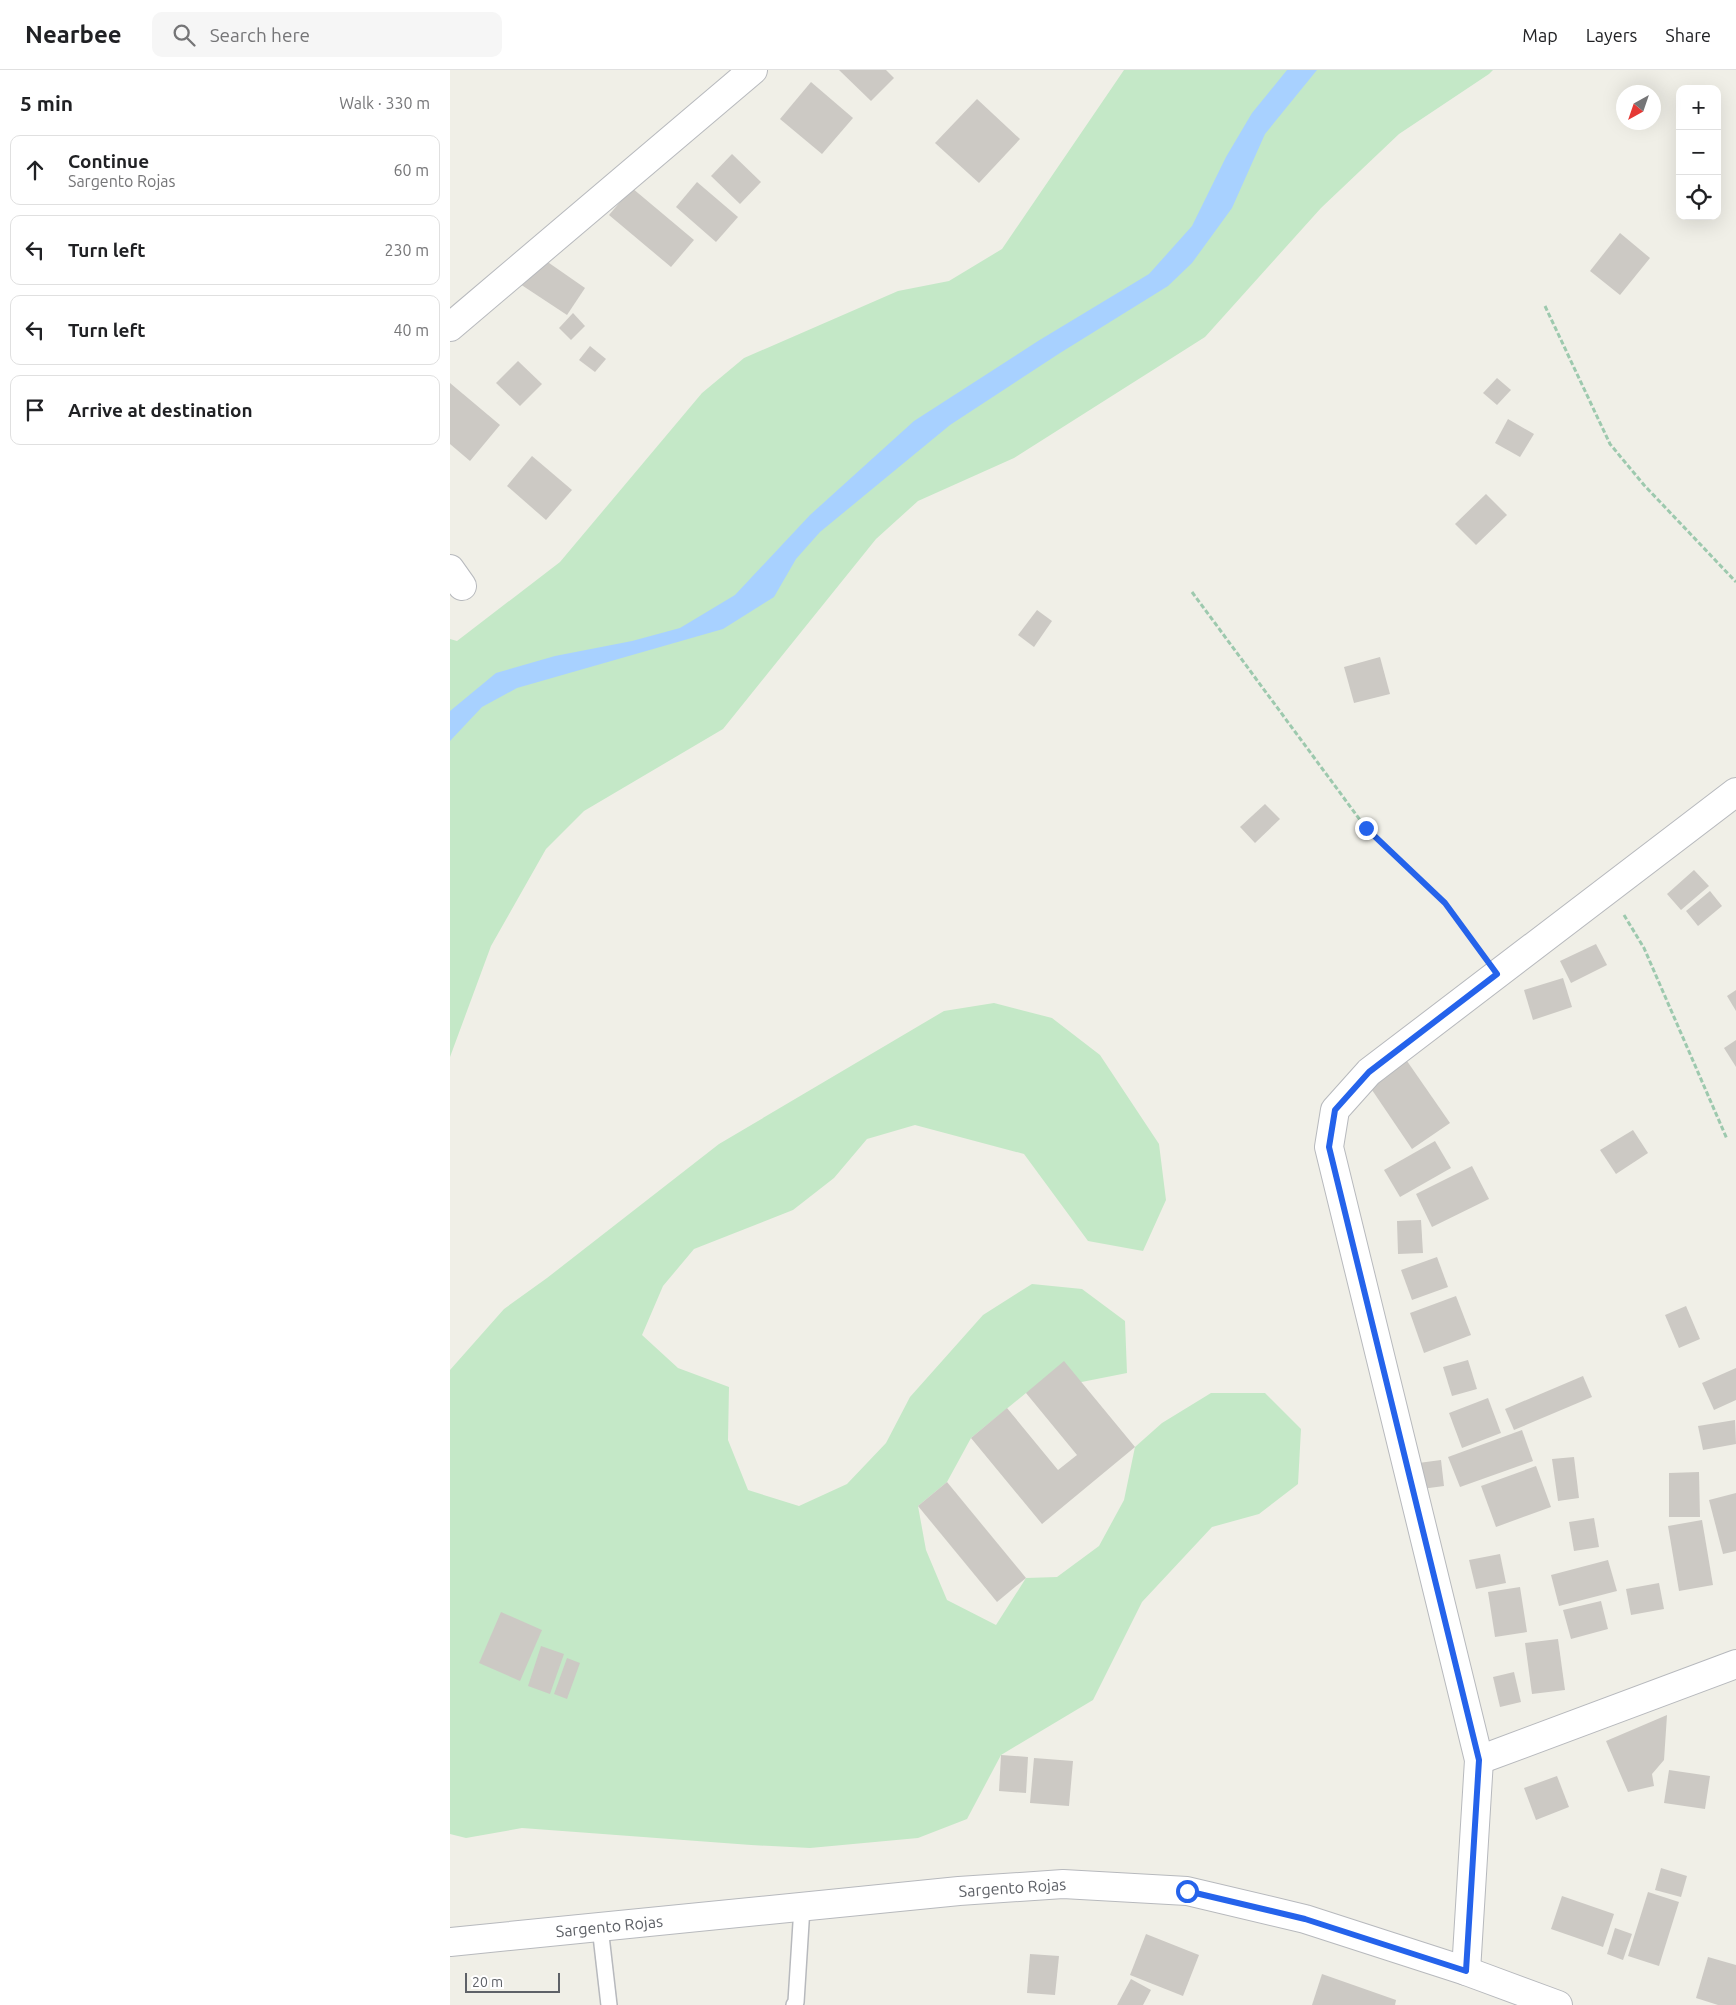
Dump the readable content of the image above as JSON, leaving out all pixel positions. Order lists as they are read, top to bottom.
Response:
{
  "streets": {
    "street": ["Sargento Rojas"]
  },
  "scale_bar": "20 m",
  "north": "bottom left",
  "page": {
    "header": "Nearbee",
    "search": "Search here",
    "nav": ["Map", "Layers", "Share"],
    "heading": ["5 min", "Walk · 330 m"],
    "map_buttons": ["+", "−"],
    "list": [
      ["Continue", "Sargento Rojas", "60 m"],
      ["Turn left", "230 m"],
      ["Turn left", "40 m"],
      "Arrive at destination"
    ],
    "scale": "20 m"
  }
}
